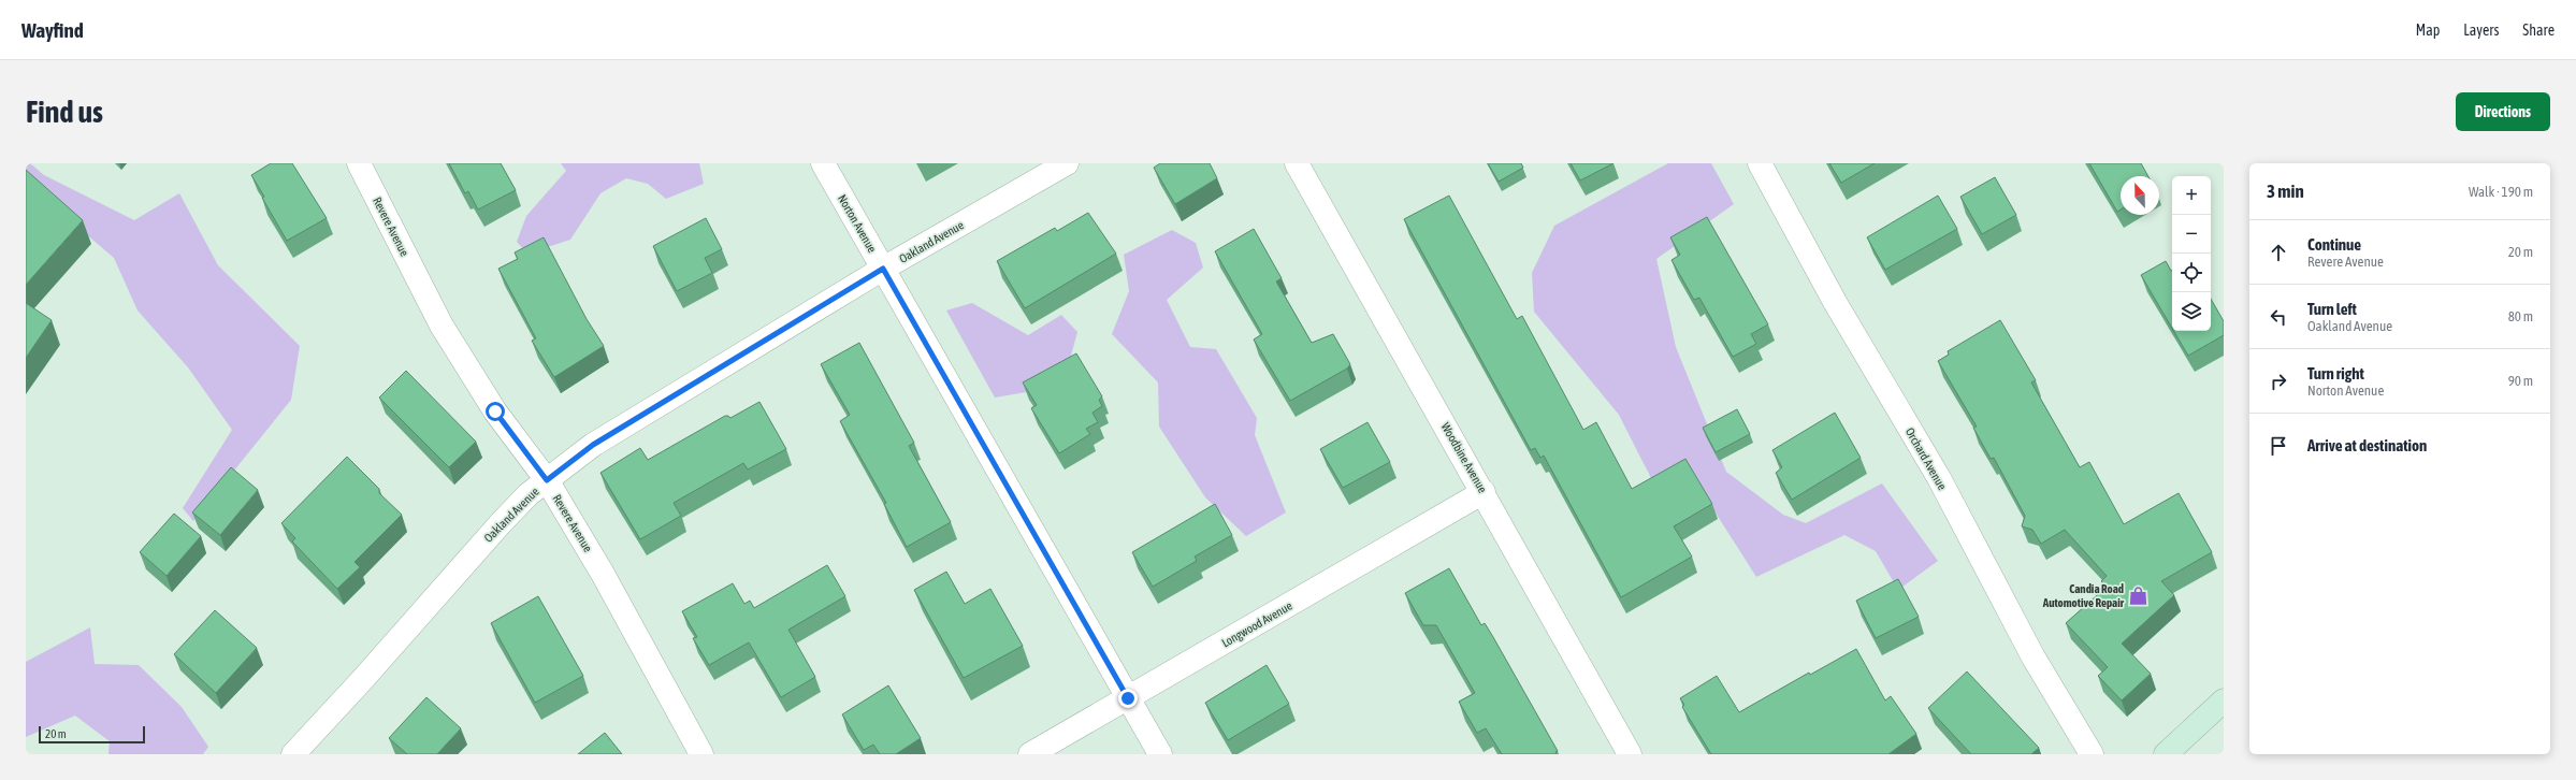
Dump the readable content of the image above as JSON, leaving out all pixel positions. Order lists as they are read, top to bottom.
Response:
{
  "streets": {
    "street": [
      "Norton Avenue",
      "Revere Avenue",
      "Oakland Avenue",
      "Woodbine Avenue",
      "Orchard Avenue",
      "Longwood Avenue"
    ]
  },
  "crossings": [
    ["Norton Avenue", "Oakland Avenue"],
    ["Norton Avenue", "Longwood Avenue"],
    ["Revere Avenue", "Oakland Avenue"],
    ["Woodbine Avenue", "Longwood Avenue"]
  ],
  "places": {
    "shop": ["Candia Road Automotive Repair"]
  },
  "scale_bar": "20 m",
  "north": "top",
  "page": {
    "header": "Wayfind",
    "nav": ["Map", "Layers", "Share"],
    "buttons": "Directions",
    "title": "Find us",
    "heading": ["3 min", "Walk · 190 m"],
    "map_buttons": ["+", "−"],
    "list": [
      ["Continue", "Revere Avenue", "20 m"],
      ["Turn left", "Oakland Avenue", "80 m"],
      ["Turn right", "Norton Avenue", "90 m"],
      "Arrive at destination"
    ],
    "scale": "20 m"
  }
}
